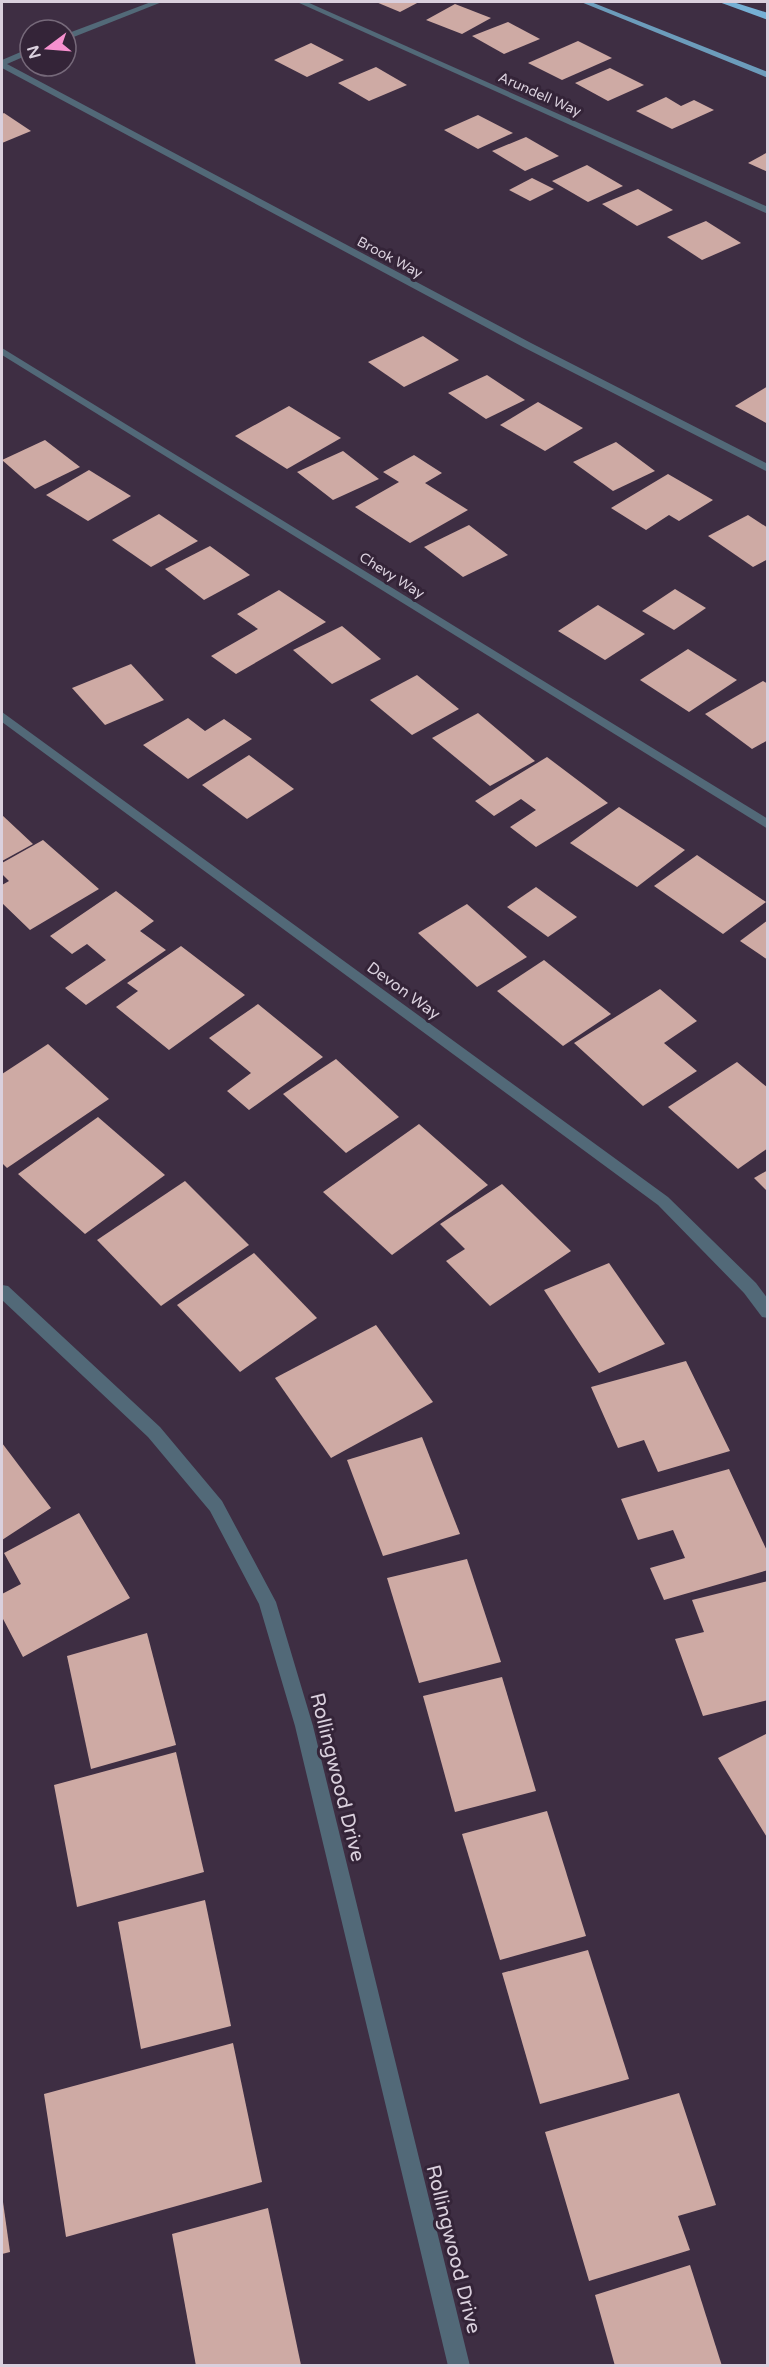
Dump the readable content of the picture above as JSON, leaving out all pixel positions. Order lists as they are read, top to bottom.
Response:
{
  "streets": {
    "street": [
      "Arundell Way",
      "Brook Way",
      "Chevy Way",
      "Devon Way",
      "Rollingwood Drive"
    ]
  },
  "north": "left"
}
